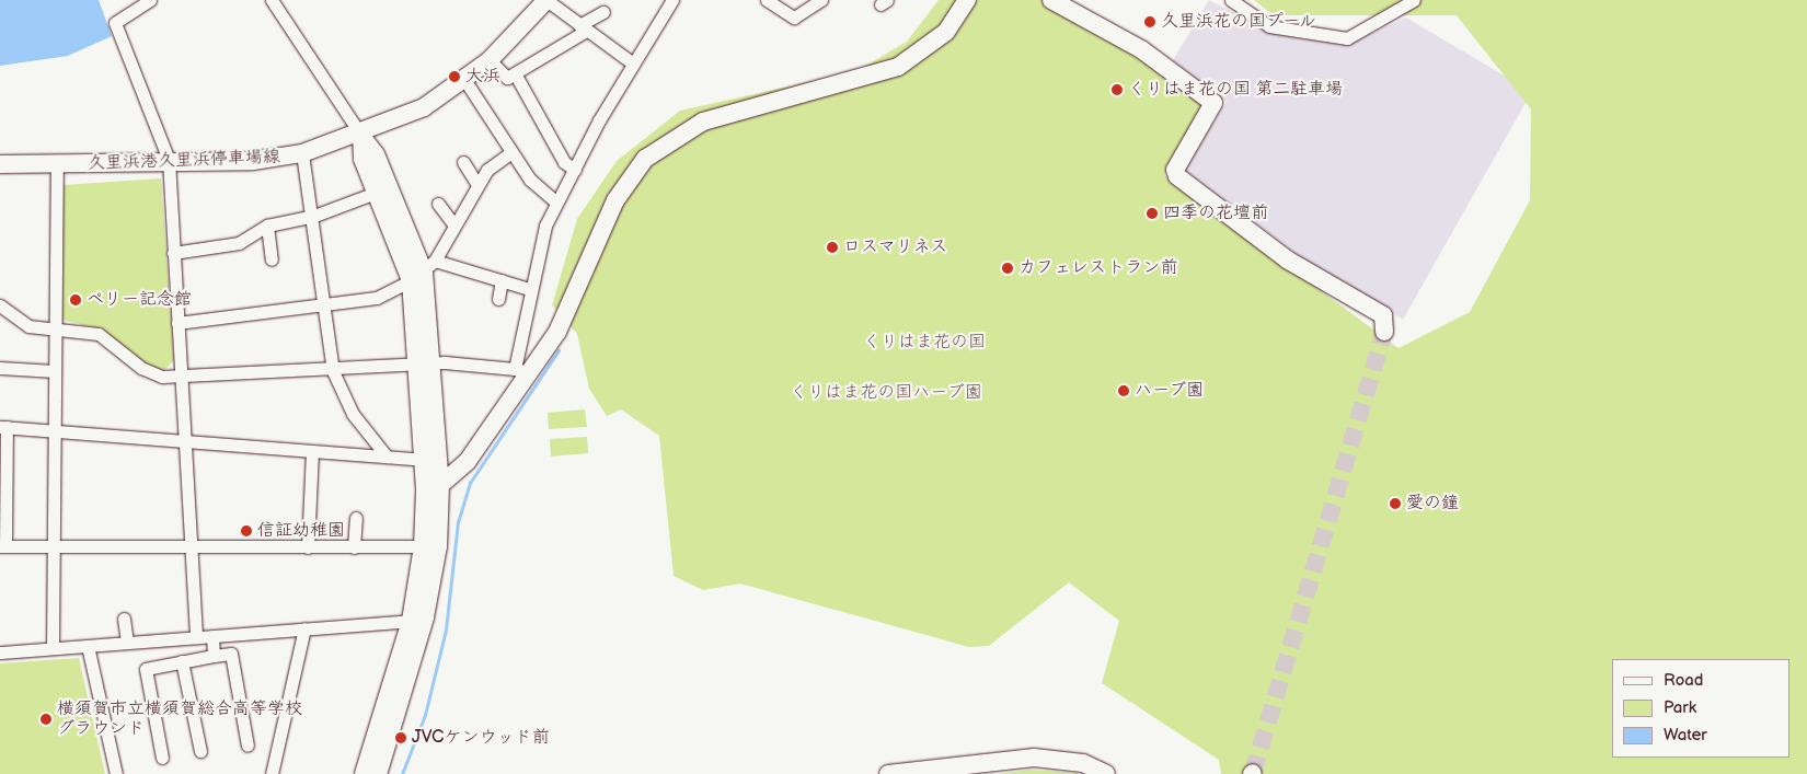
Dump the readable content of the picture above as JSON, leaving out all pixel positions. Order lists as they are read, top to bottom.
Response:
{
  "streets": {
    "street": ["久里浜港久里浜停車場線"]
  },
  "parks": ["くりはま花の国", "くりはま花の国ハーブ園"],
  "places": [
    "久里浜花の国プール",
    "大浜",
    "くりはま花の国 第二駐車場",
    "四季の花壇前",
    "ロスマリネス",
    "カフェレストラン前",
    "ペリー記念館",
    "ハーブ園",
    "愛の鐘",
    "信証幼稚園",
    "横須賀市立横須賀総合高等学校 グラウンド",
    "JVCケンウッド前"
  ],
  "legend": ["Road", "Park", "Water"]
}
